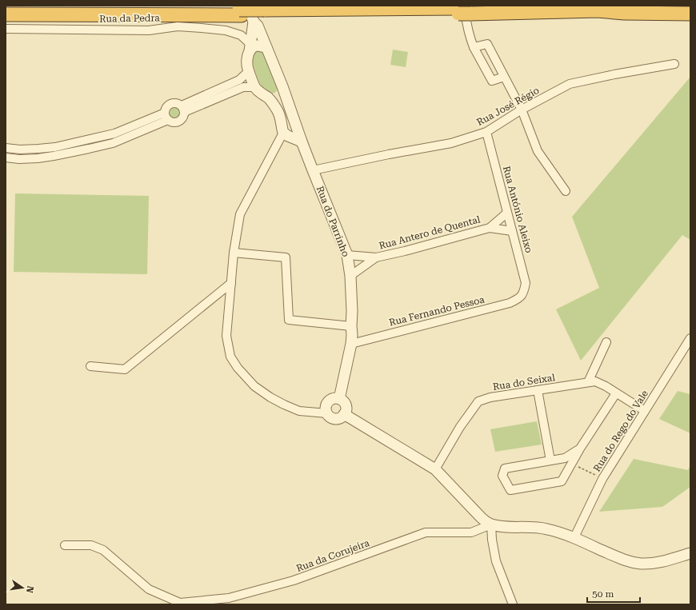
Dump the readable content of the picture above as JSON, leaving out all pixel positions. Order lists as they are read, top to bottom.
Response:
{
  "streets": {
    "street": [
      "Rua da Pedra",
      "Rua José Régio",
      "Rua António Aleixo",
      "Rua do Parrinho",
      "Rua Antero de Quental",
      "Rua Fernando Pessoa",
      "Rua do Seixal",
      "Rua do Rego do Vale",
      "Rua da Corujeira"
    ]
  },
  "crossings": [
    ["Rua José Régio", "Rua António Aleixo"],
    ["Rua José Régio", "Rua do Parrinho"],
    ["Rua António Aleixo", "Rua Antero de Quental"],
    ["Rua António Aleixo", "Rua Fernando Pessoa"],
    ["Rua do Parrinho", "Rua Antero de Quental"],
    ["Rua do Parrinho", "Rua Fernando Pessoa"],
    ["Rua do Seixal", "Rua do Rego do Vale"]
  ],
  "scale_bar": "50 m",
  "north": "right"
}
